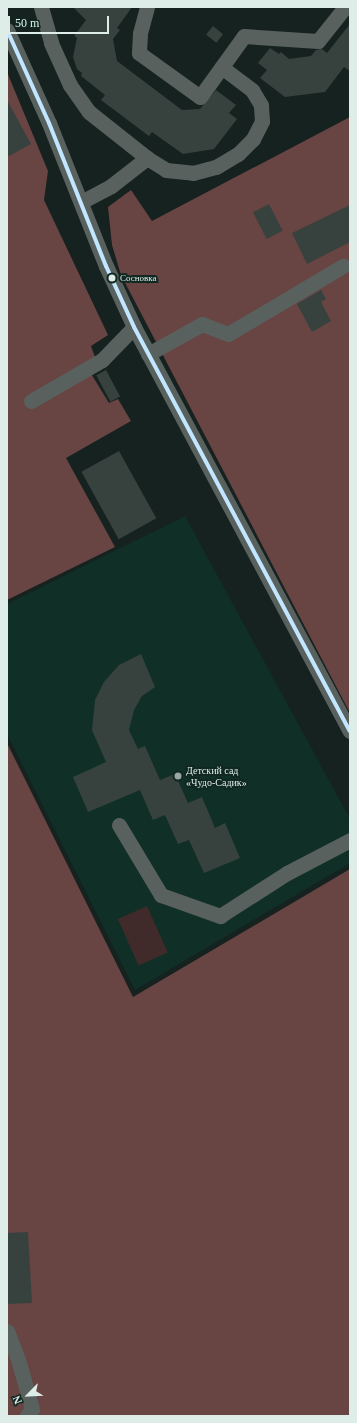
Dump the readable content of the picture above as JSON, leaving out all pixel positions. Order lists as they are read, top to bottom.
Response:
{
  "places": ["Сосновка", "Детский сад «Чудо-Садик»"],
  "scale_bar": "50 m",
  "north": "bottom left"
}
